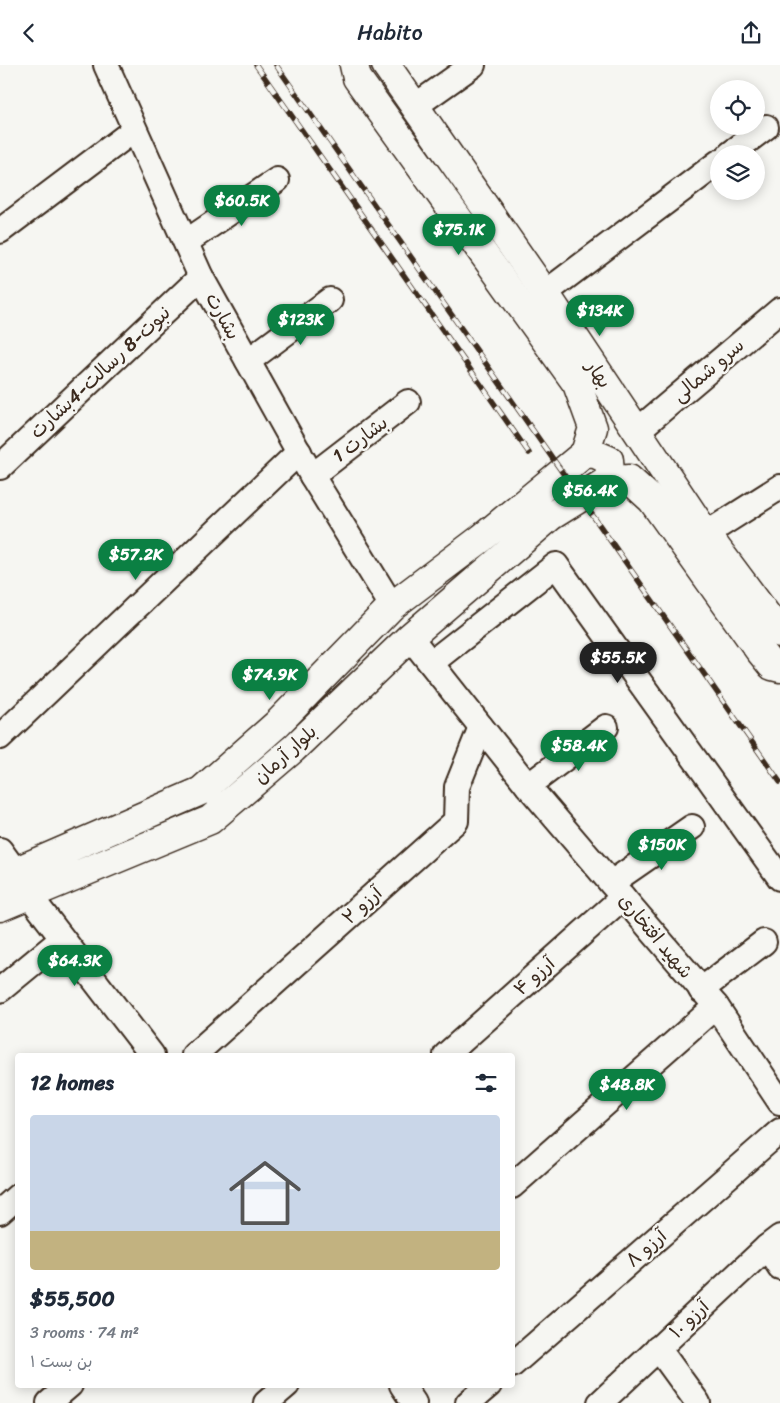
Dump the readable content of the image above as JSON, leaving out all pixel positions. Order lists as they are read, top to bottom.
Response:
{
  "streets": {
    "street": [
      "بشارت",
      "سرو شمالی",
      "نبوت-8 رسالت-4بشارت",
      "بهار",
      "بشارت 1",
      "بلوار آرمان",
      "آرزو ۲",
      "شهید افتخاری",
      "آرزو ۴",
      "آرزو ۸",
      "آرزو ۱۰"
    ]
  },
  "crossings": [
    ["بشارت", "نبوت-8 رسالت-4بشارت"],
    ["بشارت", "بشارت 1"],
    ["بشارت", "بلوار آرمان"],
    ["سرو شمالی", "بهار"],
    ["بهار", "بلوار آرمان"],
    ["بلوار آرمان", "شهید افتخاری"],
    ["آرزو ۲", "شهید افتخاری"],
    ["شهید افتخاری", "آرزو ۴"]
  ],
  "page": {
    "header": "Habito",
    "price": [
      "$60.5K",
      "$75.1K",
      "$134K",
      "$123K",
      "$56.4K",
      "$57.2K",
      "$55.5K",
      "$74.9K",
      "$58.4K",
      "$150K",
      "$64.3K",
      "$48.8K"
    ],
    "heading": "12 homes",
    "list": [
      {
        "name": "$55,500",
        "note": "3 rooms · 74 m² · بن بست ۱"
      }
    ]
  }
}
